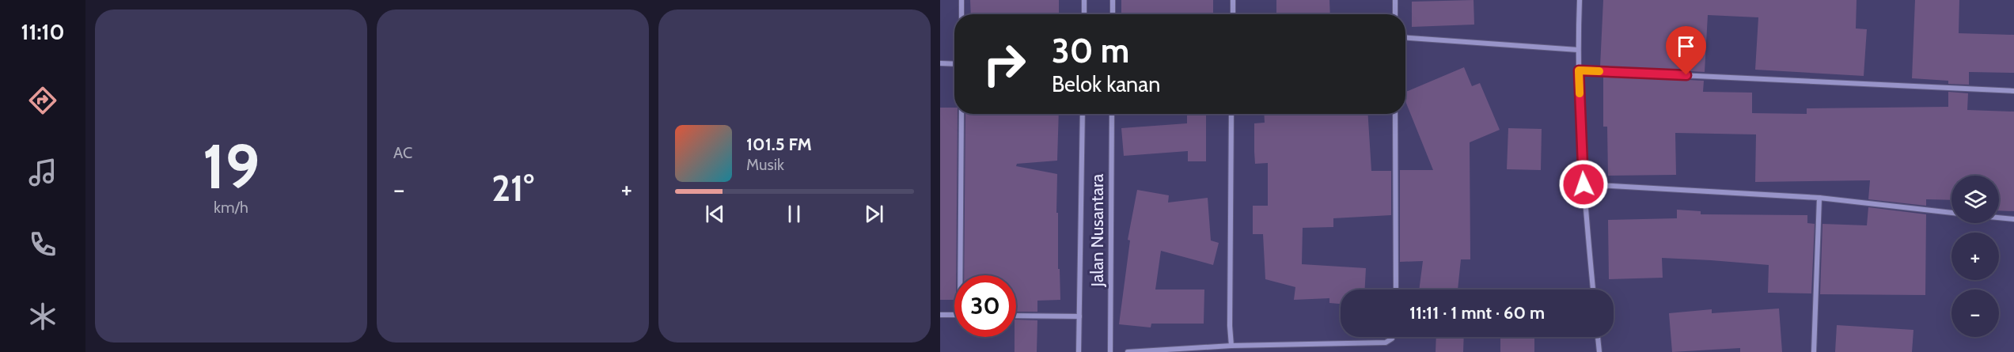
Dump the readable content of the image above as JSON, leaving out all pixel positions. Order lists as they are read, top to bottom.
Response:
{
  "streets": {
    "street": ["Jalan Nusantara"]
  },
  "page": {
    "tabs": "11:10",
    "tile": [
      ["19", "km/h"],
      "AC"
    ],
    "turn": ["30 m", "Belok kanan"],
    "song": ["101.5 FM", "Musik"],
    "heat": ["−", "21°", "+"],
    "map_buttons": ["+", "−"],
    "limit": "30",
    "trip": "11:11 · 1 mnt · 60 m"
  }
}
